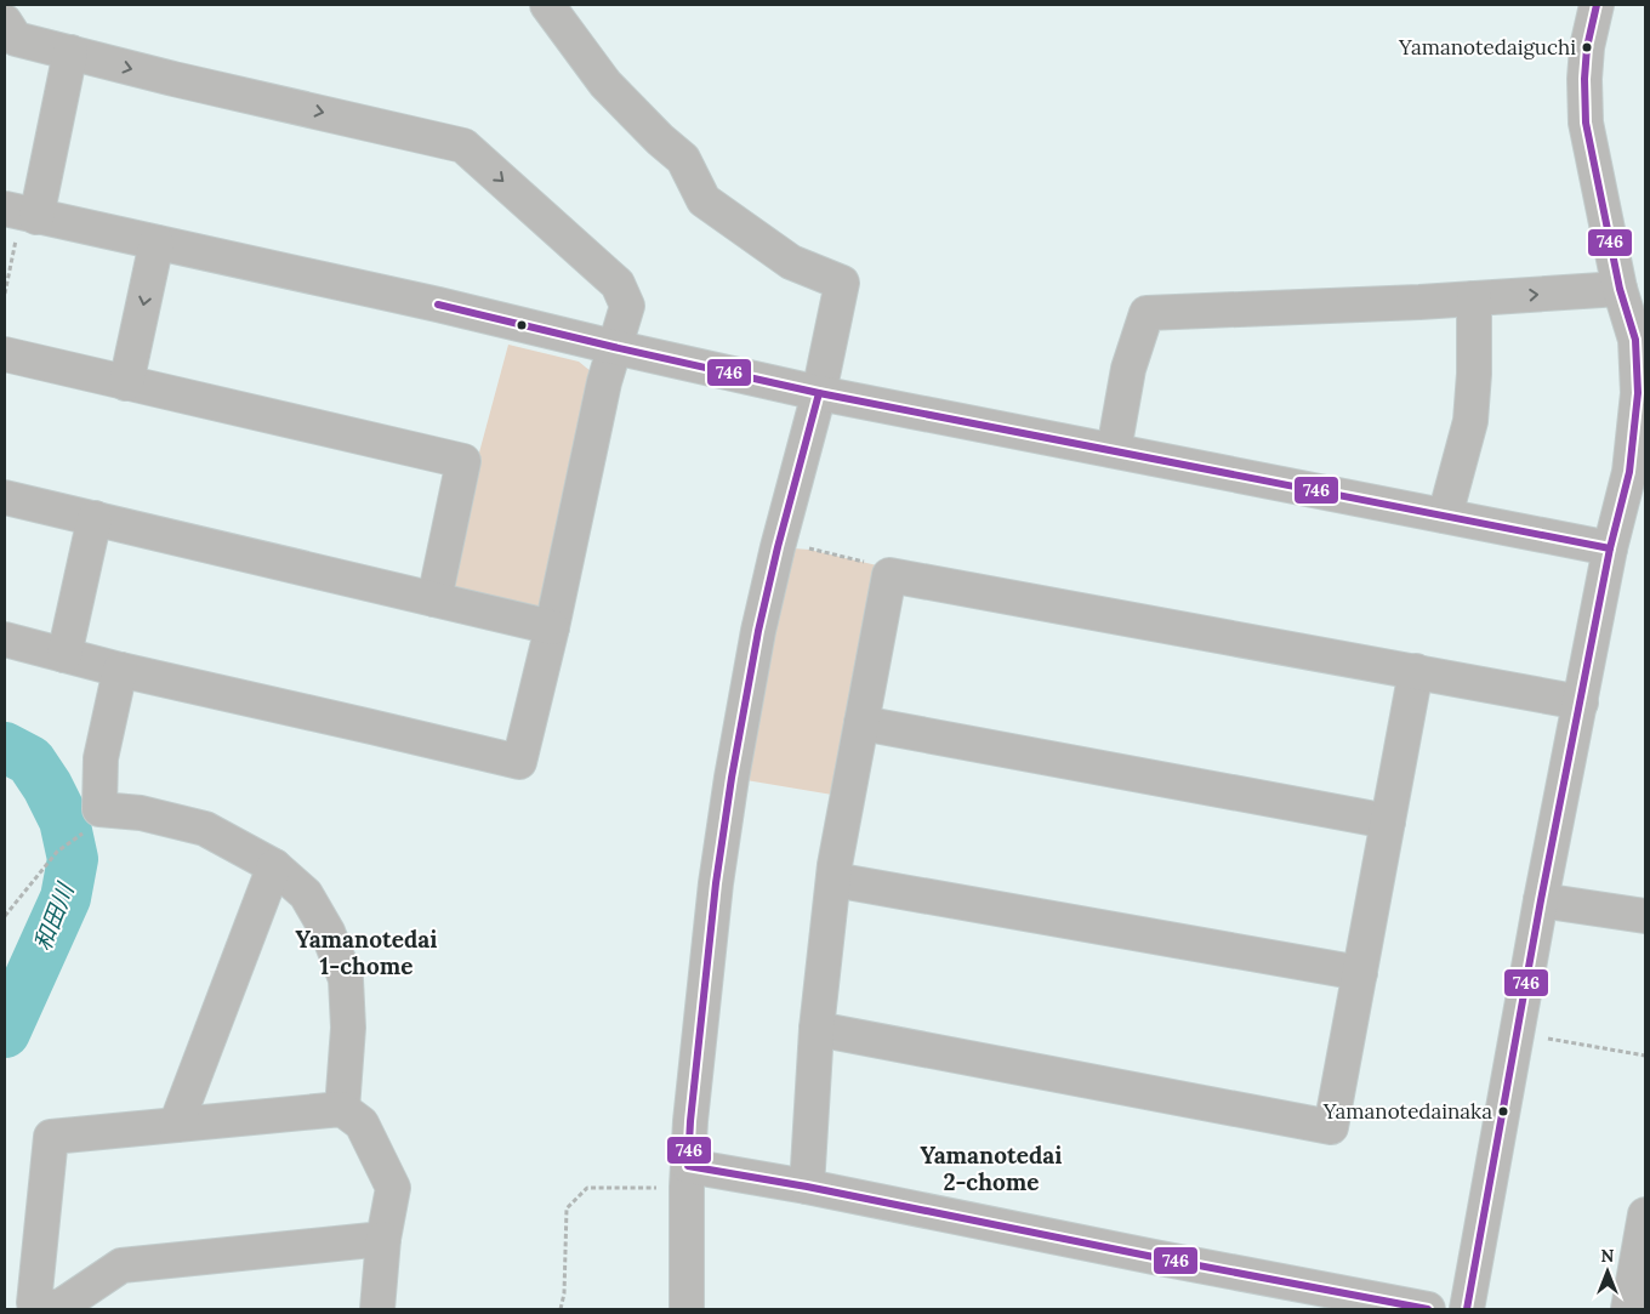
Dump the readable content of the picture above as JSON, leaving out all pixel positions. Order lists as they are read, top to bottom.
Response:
{
  "districts": ["Yamanotedai 1-chome", "Yamanotedai 2-chome"],
  "water": ["和田川"],
  "places": ["Yamanotedaiguchi", "Yamanotedainaka"],
  "lines": ["transit line 746"],
  "north": "top"
}
